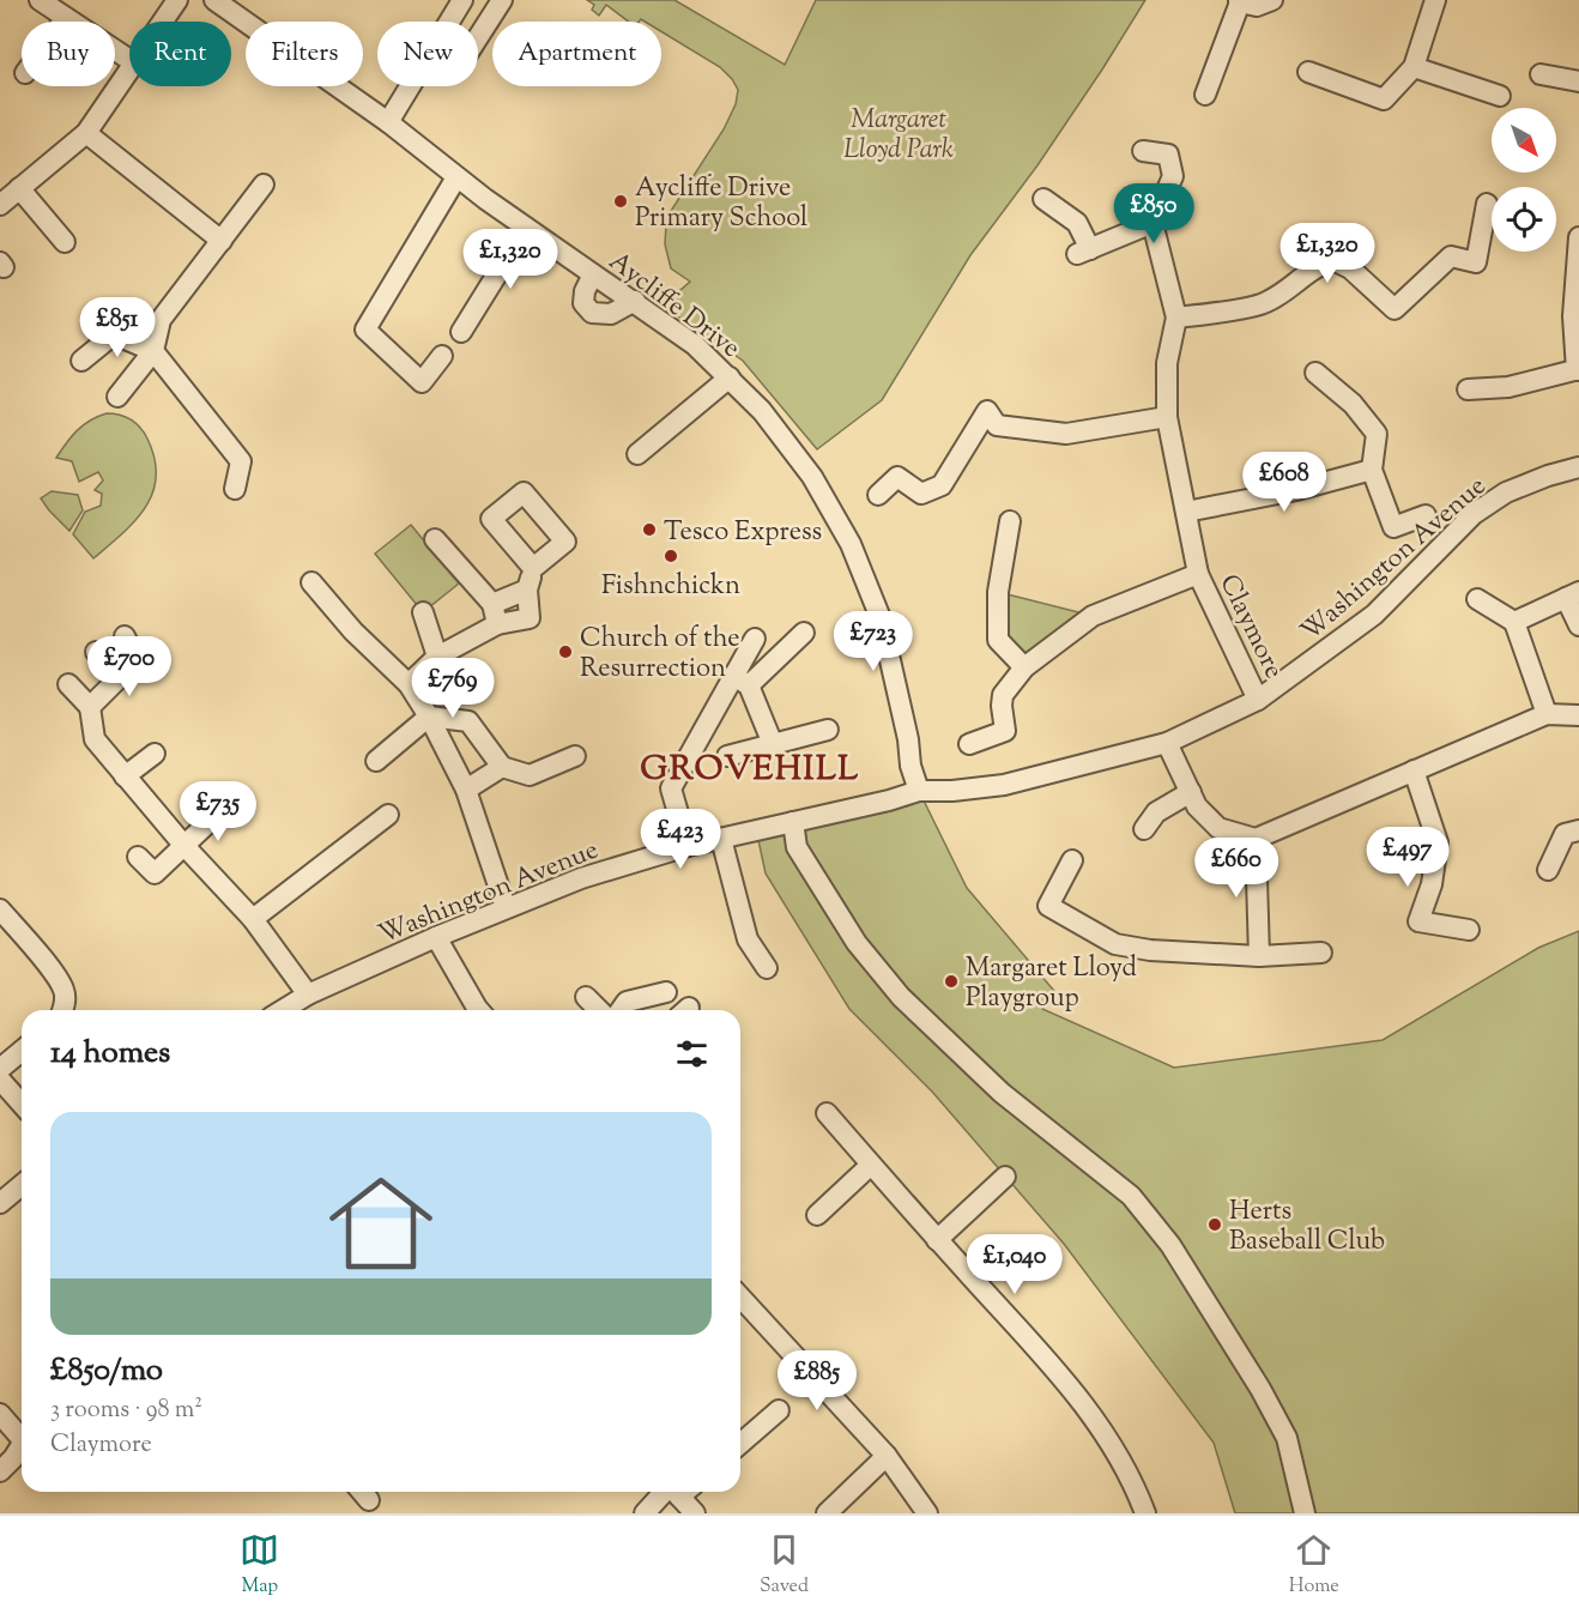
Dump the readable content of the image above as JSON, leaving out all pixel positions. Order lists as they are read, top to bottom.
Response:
{
  "streets": {
    "street": ["Aycliffe Drive", "Washington Avenue", "Claymore"]
  },
  "crossings": [
    ["Aycliffe Drive", "Washington Avenue"],
    ["Washington Avenue", "Claymore"]
  ],
  "districts": ["GROVEHILL"],
  "parks": ["Margaret Lloyd Park"],
  "places": [
    "Aycliffe Drive Primary School",
    "Tesco Express",
    "Fishnchickn",
    "Church of the Resurrection",
    "Margaret Lloyd Playgroup",
    "Herts Baseball Club"
  ],
  "north": "bottom right",
  "page": {
    "chip": [
      "Buy",
      "Rent",
      "Filters",
      "New",
      "Apartment"
    ],
    "price": [
      "£850",
      "£1,320",
      "£1,320",
      "£851",
      "£608",
      "£723",
      "£700",
      "£769",
      "£735",
      "£423",
      "£497",
      "£660",
      "£1,040",
      "£885"
    ],
    "heading": "14 homes",
    "list": [
      {
        "name": "£850/mo",
        "note": "3 rooms · 98 m² · Claymore"
      }
    ],
    "tabs": ["Map", "Saved", "Home"]
  }
}
